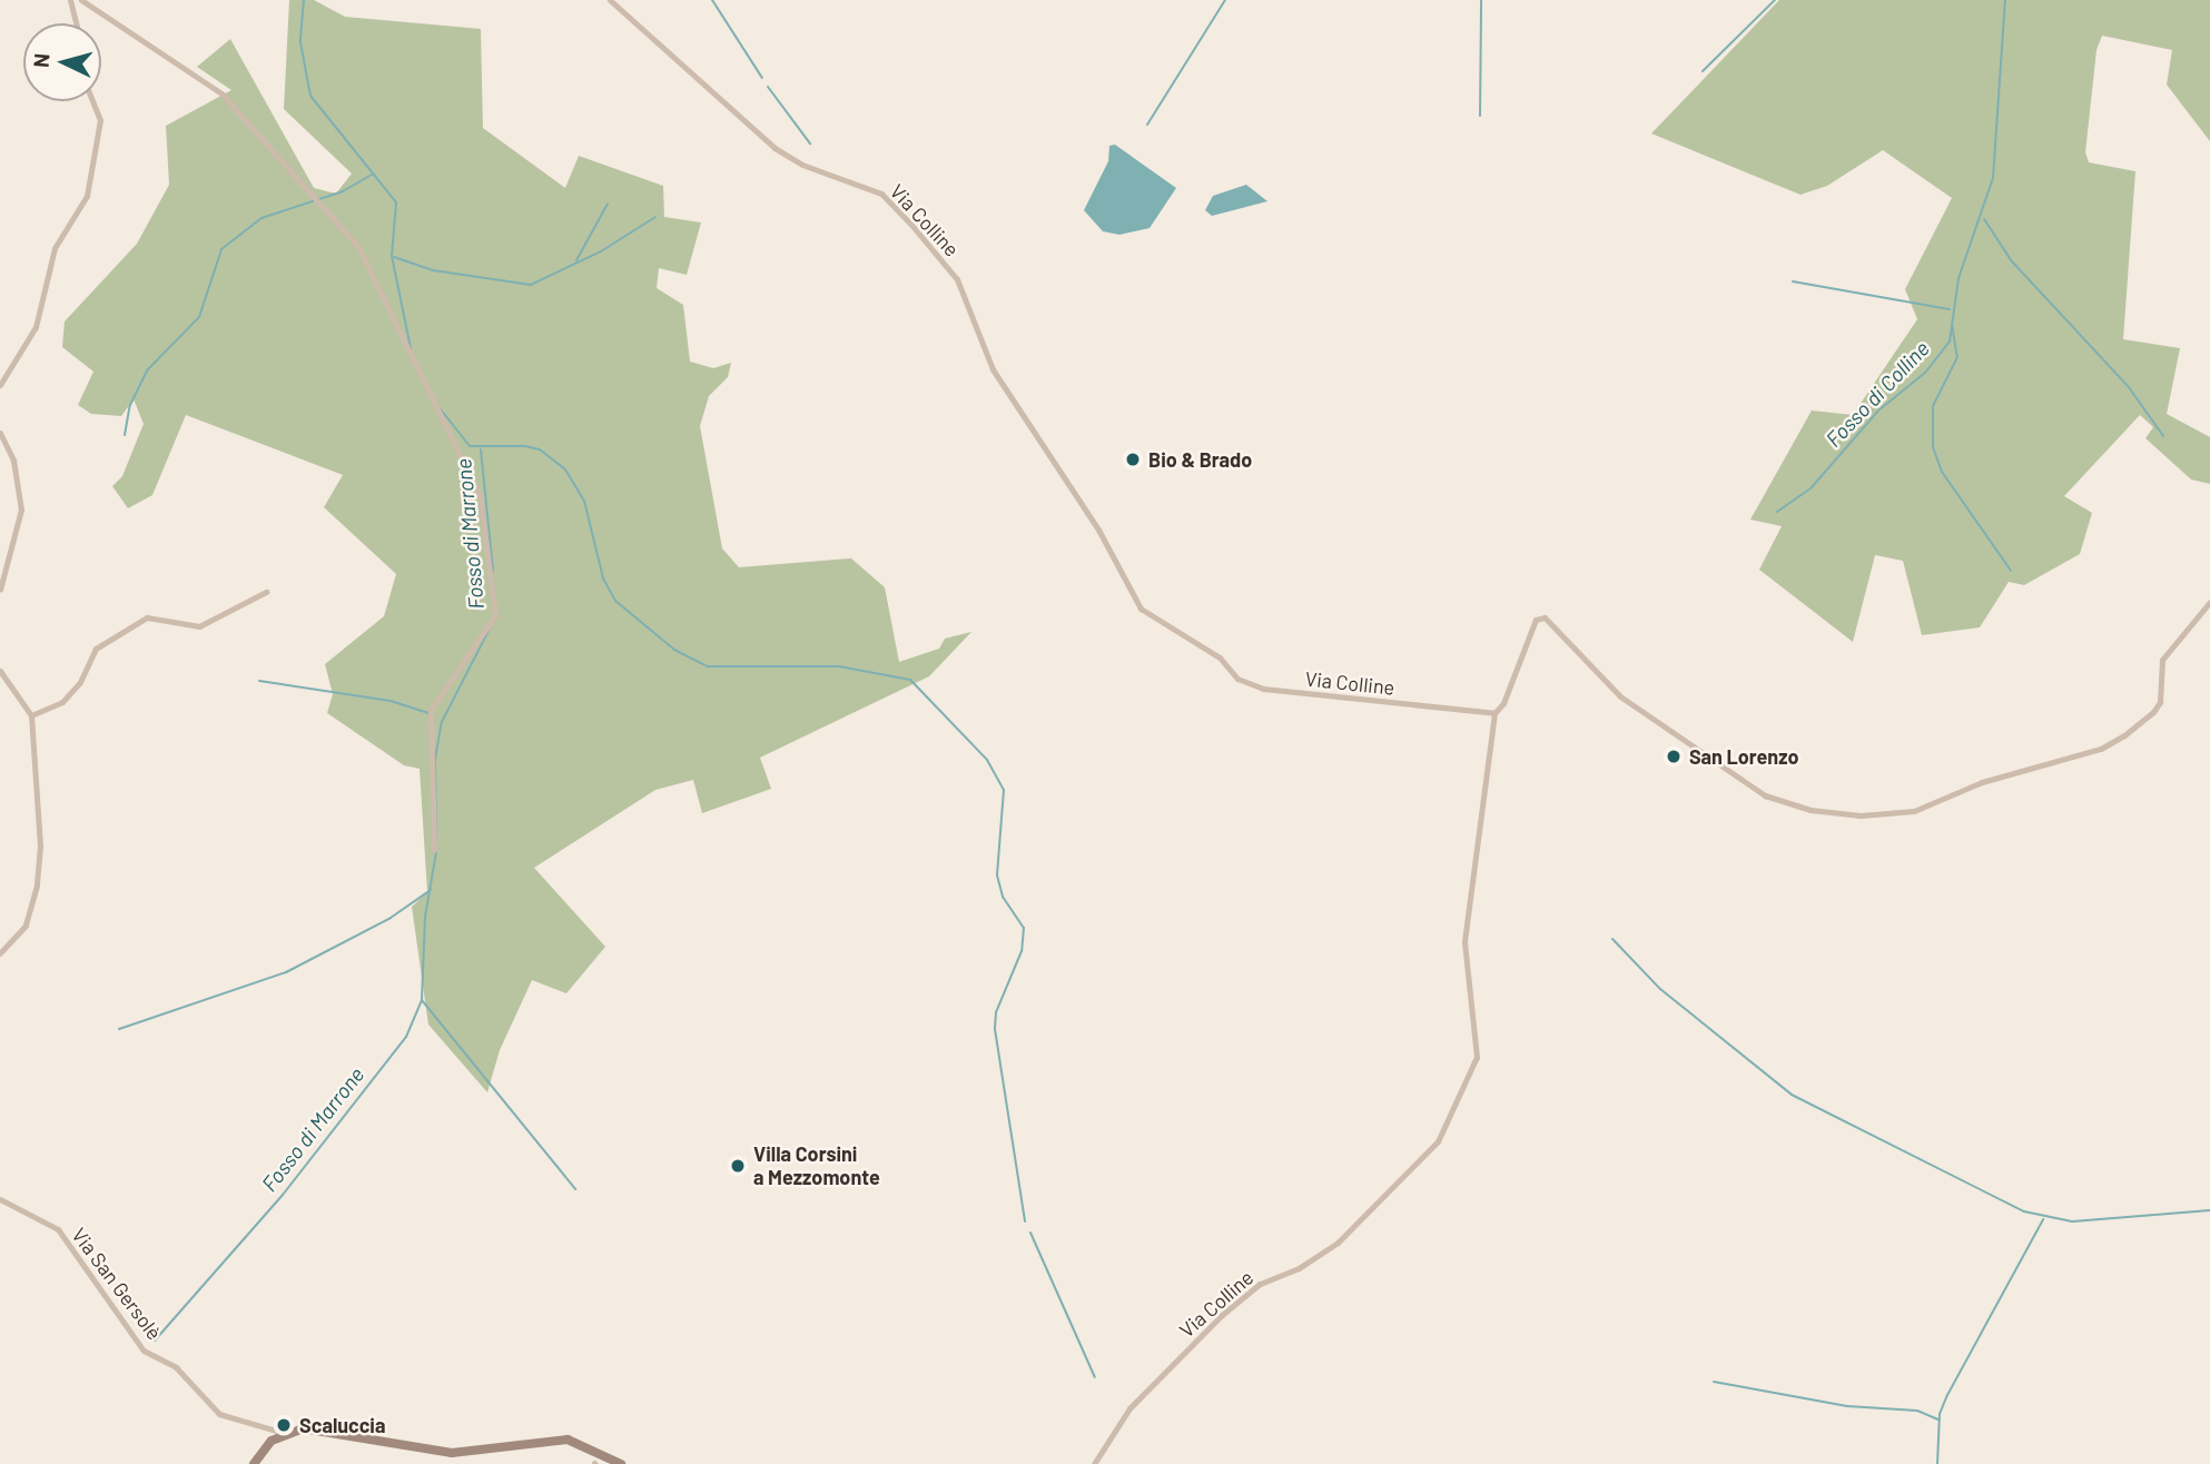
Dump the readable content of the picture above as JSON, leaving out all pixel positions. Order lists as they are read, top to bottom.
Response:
{
  "streets": {
    "street": ["Via Colline", "Via San Gersolè"]
  },
  "water": ["Fosso di Colline", "Fosso di Marrone"],
  "places": [
    "Bio & Brado",
    "San Lorenzo",
    "Villa Corsini a Mezzomonte",
    "Scaluccia"
  ],
  "north": "left"
}
